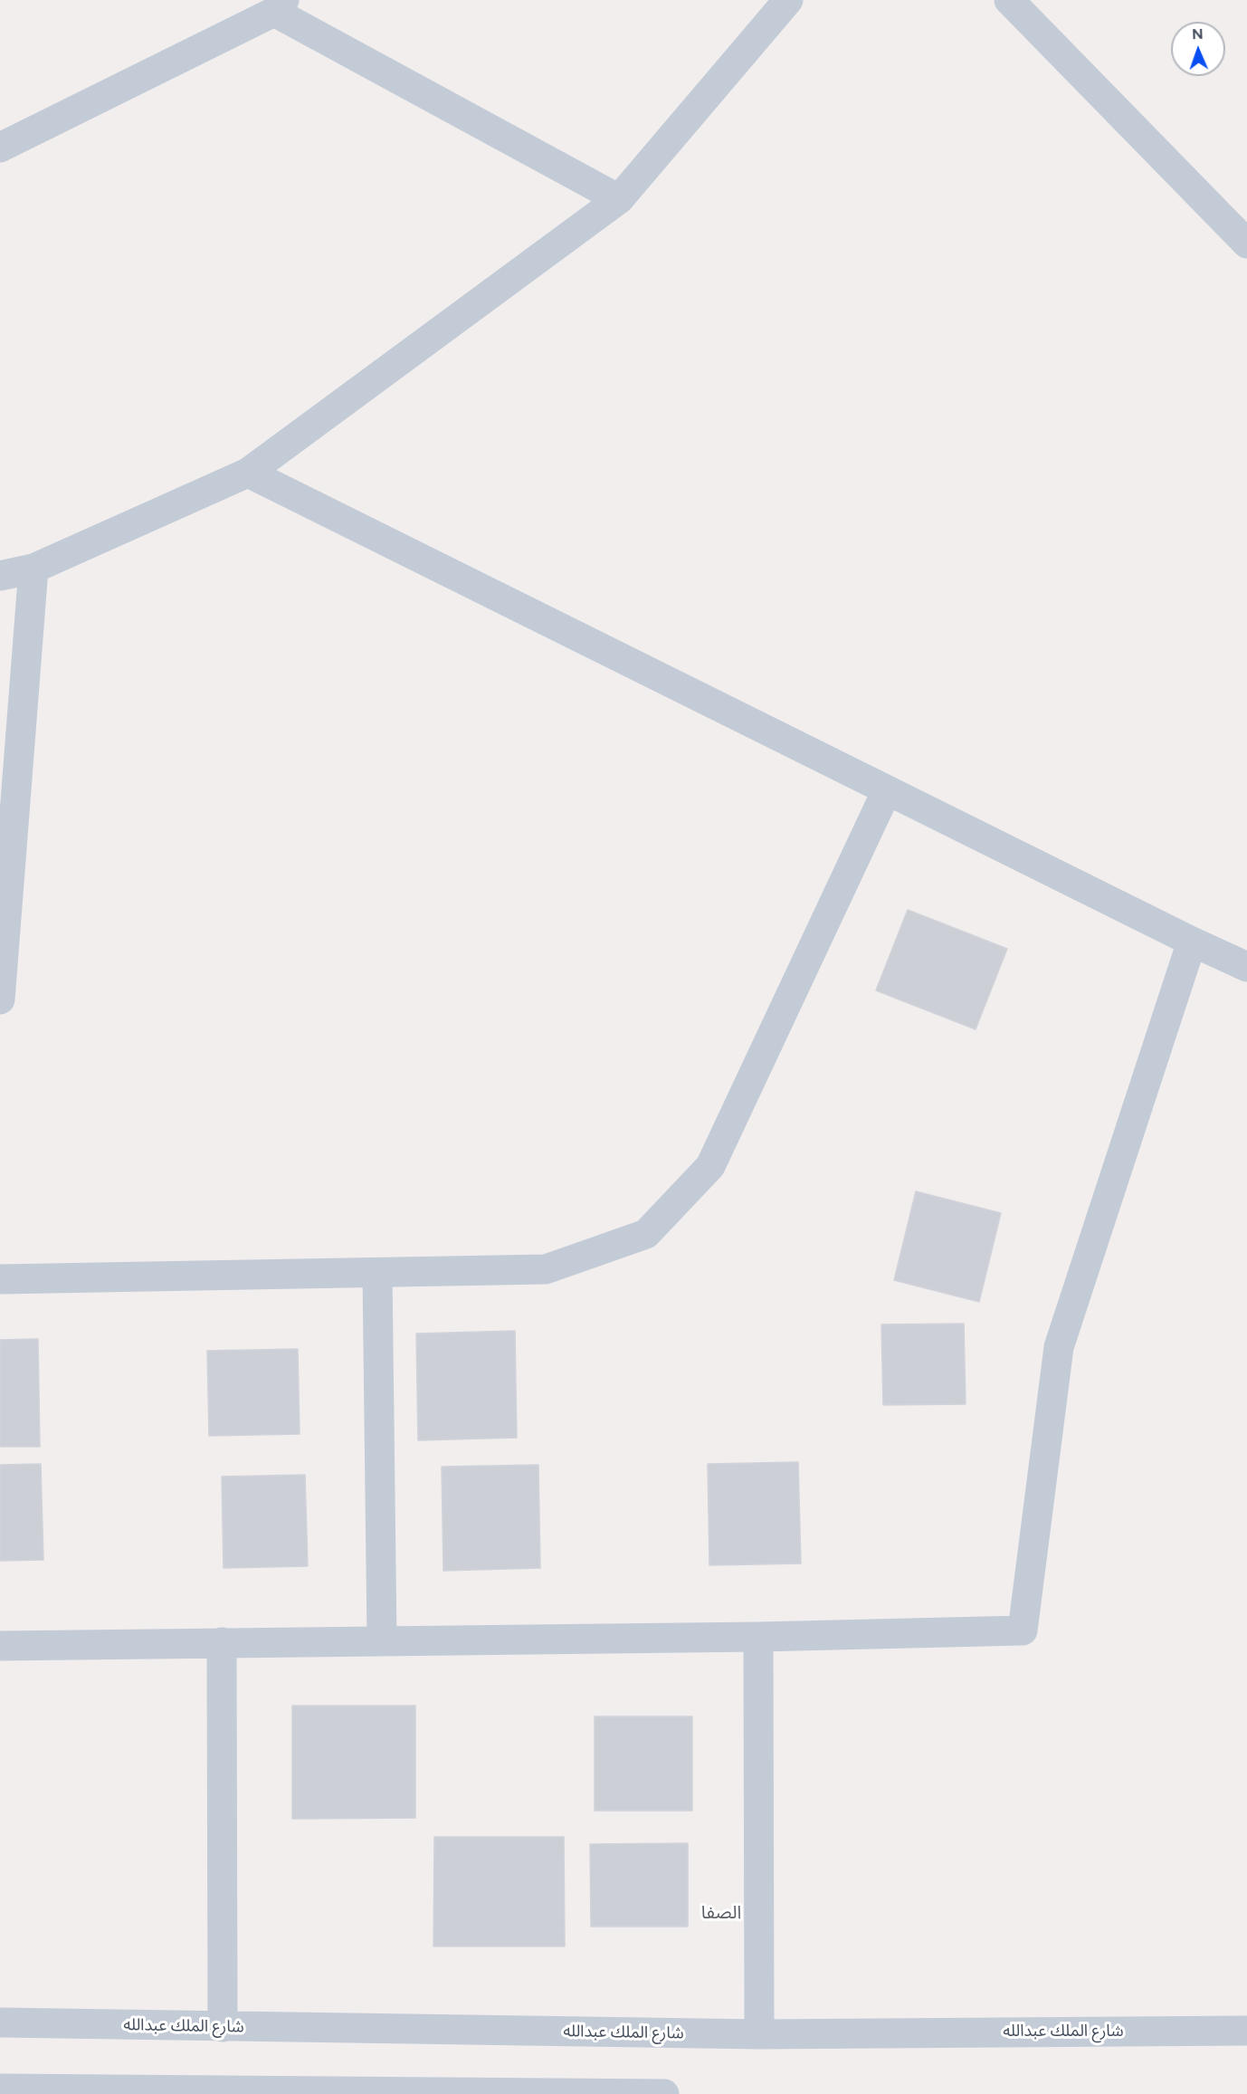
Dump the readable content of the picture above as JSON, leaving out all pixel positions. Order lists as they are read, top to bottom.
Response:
{
  "streets": {
    "street": ["شارع الملك عبدالله"]
  },
  "districts": ["الصفا"],
  "north": "top"
}
